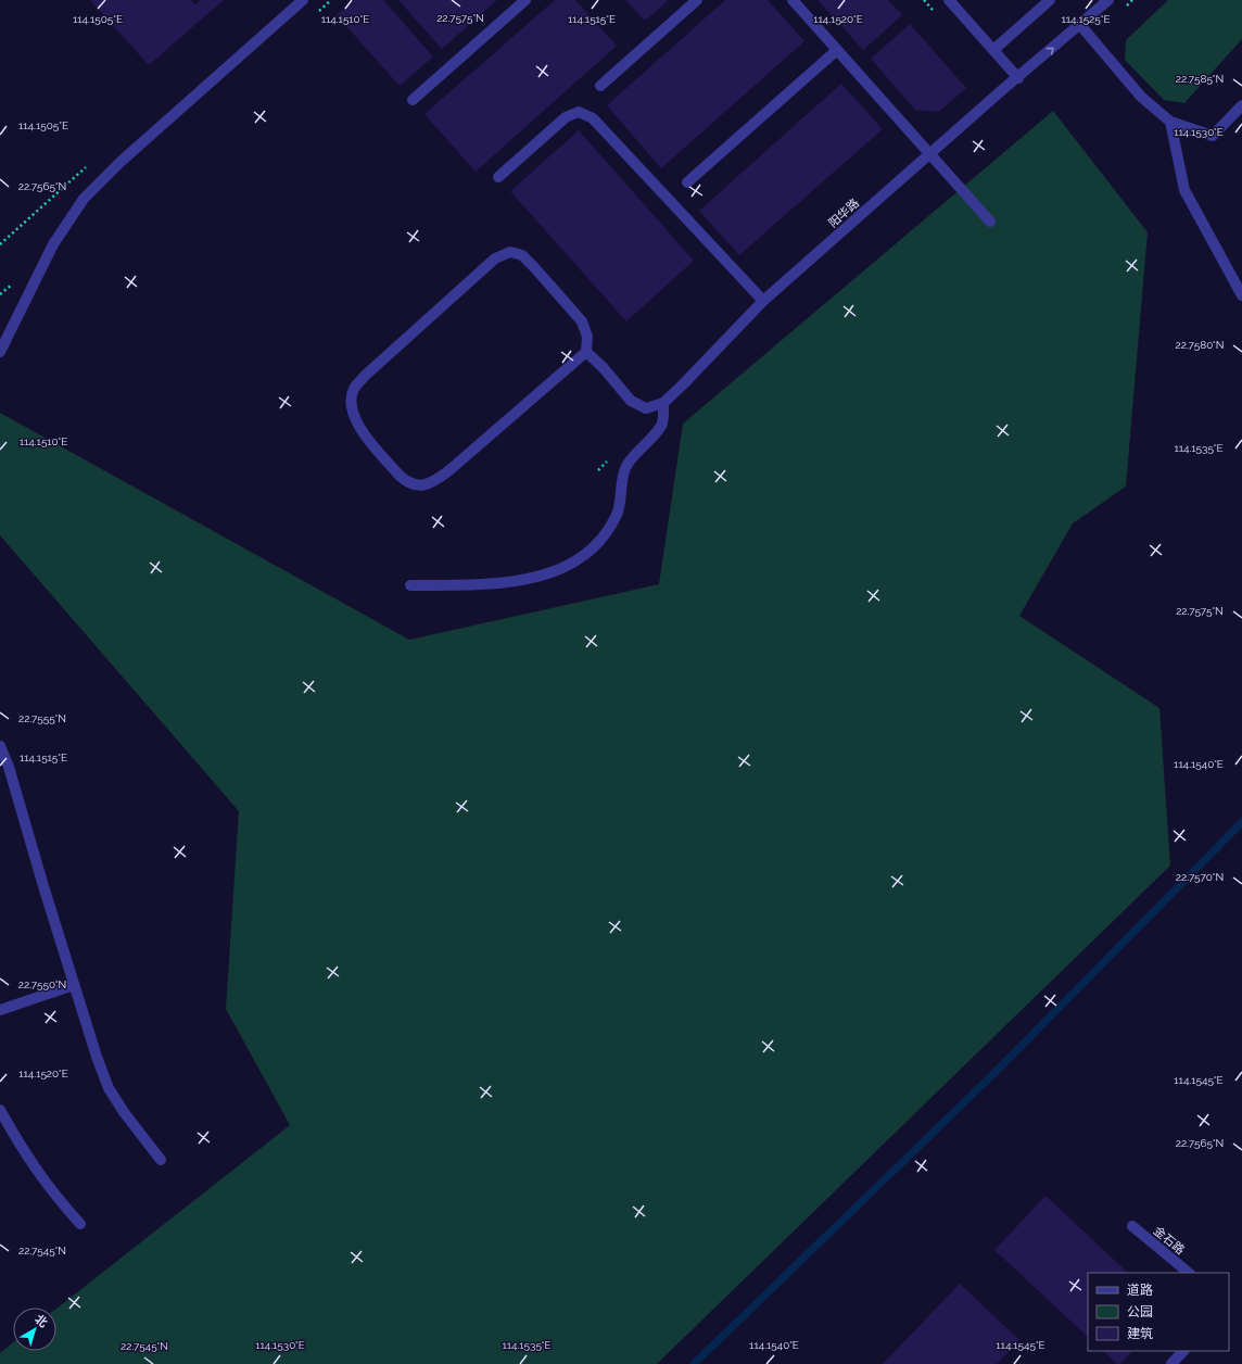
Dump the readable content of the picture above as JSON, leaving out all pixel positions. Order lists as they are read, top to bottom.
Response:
{
  "streets": {
    "street": ["阳华路", "金石路"]
  },
  "legend": ["道路", "公园", "建筑"],
  "north": "top right",
  "coordinates": [
    "22.7575°N",
    "114.1505°E",
    "114.1515°E",
    "114.1525°E",
    "114.1510°E",
    "114.1520°E",
    "22.7585°N",
    "114.1530°E",
    "22.7565°N",
    "22.7580°N",
    "114.1535°E",
    "22.7555°N",
    "114.1540°E",
    "22.7570°N",
    "22.7550°N",
    "114.1545°E",
    "22.7545°N"
  ]
}
